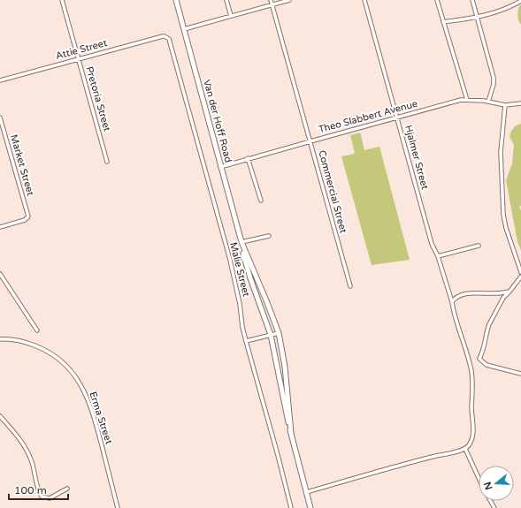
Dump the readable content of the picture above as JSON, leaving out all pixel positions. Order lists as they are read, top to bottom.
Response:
{
  "streets": {
    "main road": ["Van der Hoff Road"],
    "street": [
      "Attie Street",
      "Pretoria Street",
      "Theo Slabbert Avenue",
      "Hjalmer Street",
      "Market Street",
      "Commercial Street",
      "Malie Street",
      "Erma Street"
    ]
  },
  "crossings": [
    ["Attie Street", "Pretoria Street"],
    ["Attie Street", "Malie Street"],
    ["Theo Slabbert Avenue", "Van der Hoff Road"],
    ["Theo Slabbert Avenue", "Hjalmer Street"],
    ["Theo Slabbert Avenue", "Commercial Street"]
  ],
  "scale_bar": "100 m",
  "north": "left"
}
